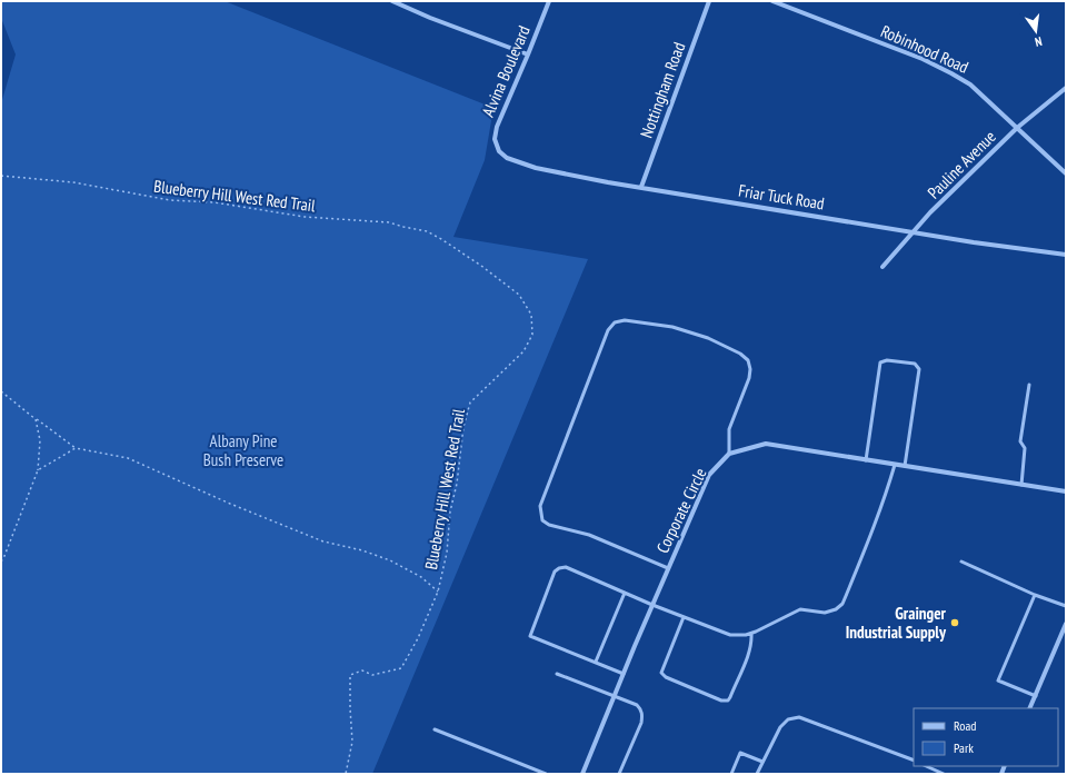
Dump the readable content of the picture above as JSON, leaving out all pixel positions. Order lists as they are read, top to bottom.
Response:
{
  "streets": {
    "street": [
      "Robinhood Road",
      "Alvina Boulevard",
      "Nottingham Road",
      "Pauline Avenue",
      "Friar Tuck Road",
      "Corporate Circle"
    ],
    "path": ["Blueberry Hill West Red Trail"]
  },
  "crossings": [
    ["Robinhood Road", "Pauline Avenue"],
    ["Alvina Boulevard", "Friar Tuck Road"],
    ["Nottingham Road", "Friar Tuck Road"],
    ["Pauline Avenue", "Friar Tuck Road"]
  ],
  "parks": ["Albany Pine Bush Preserve"],
  "places": ["Grainger Industrial Supply"],
  "legend": ["Road", "Park"],
  "north": "bottom"
}
